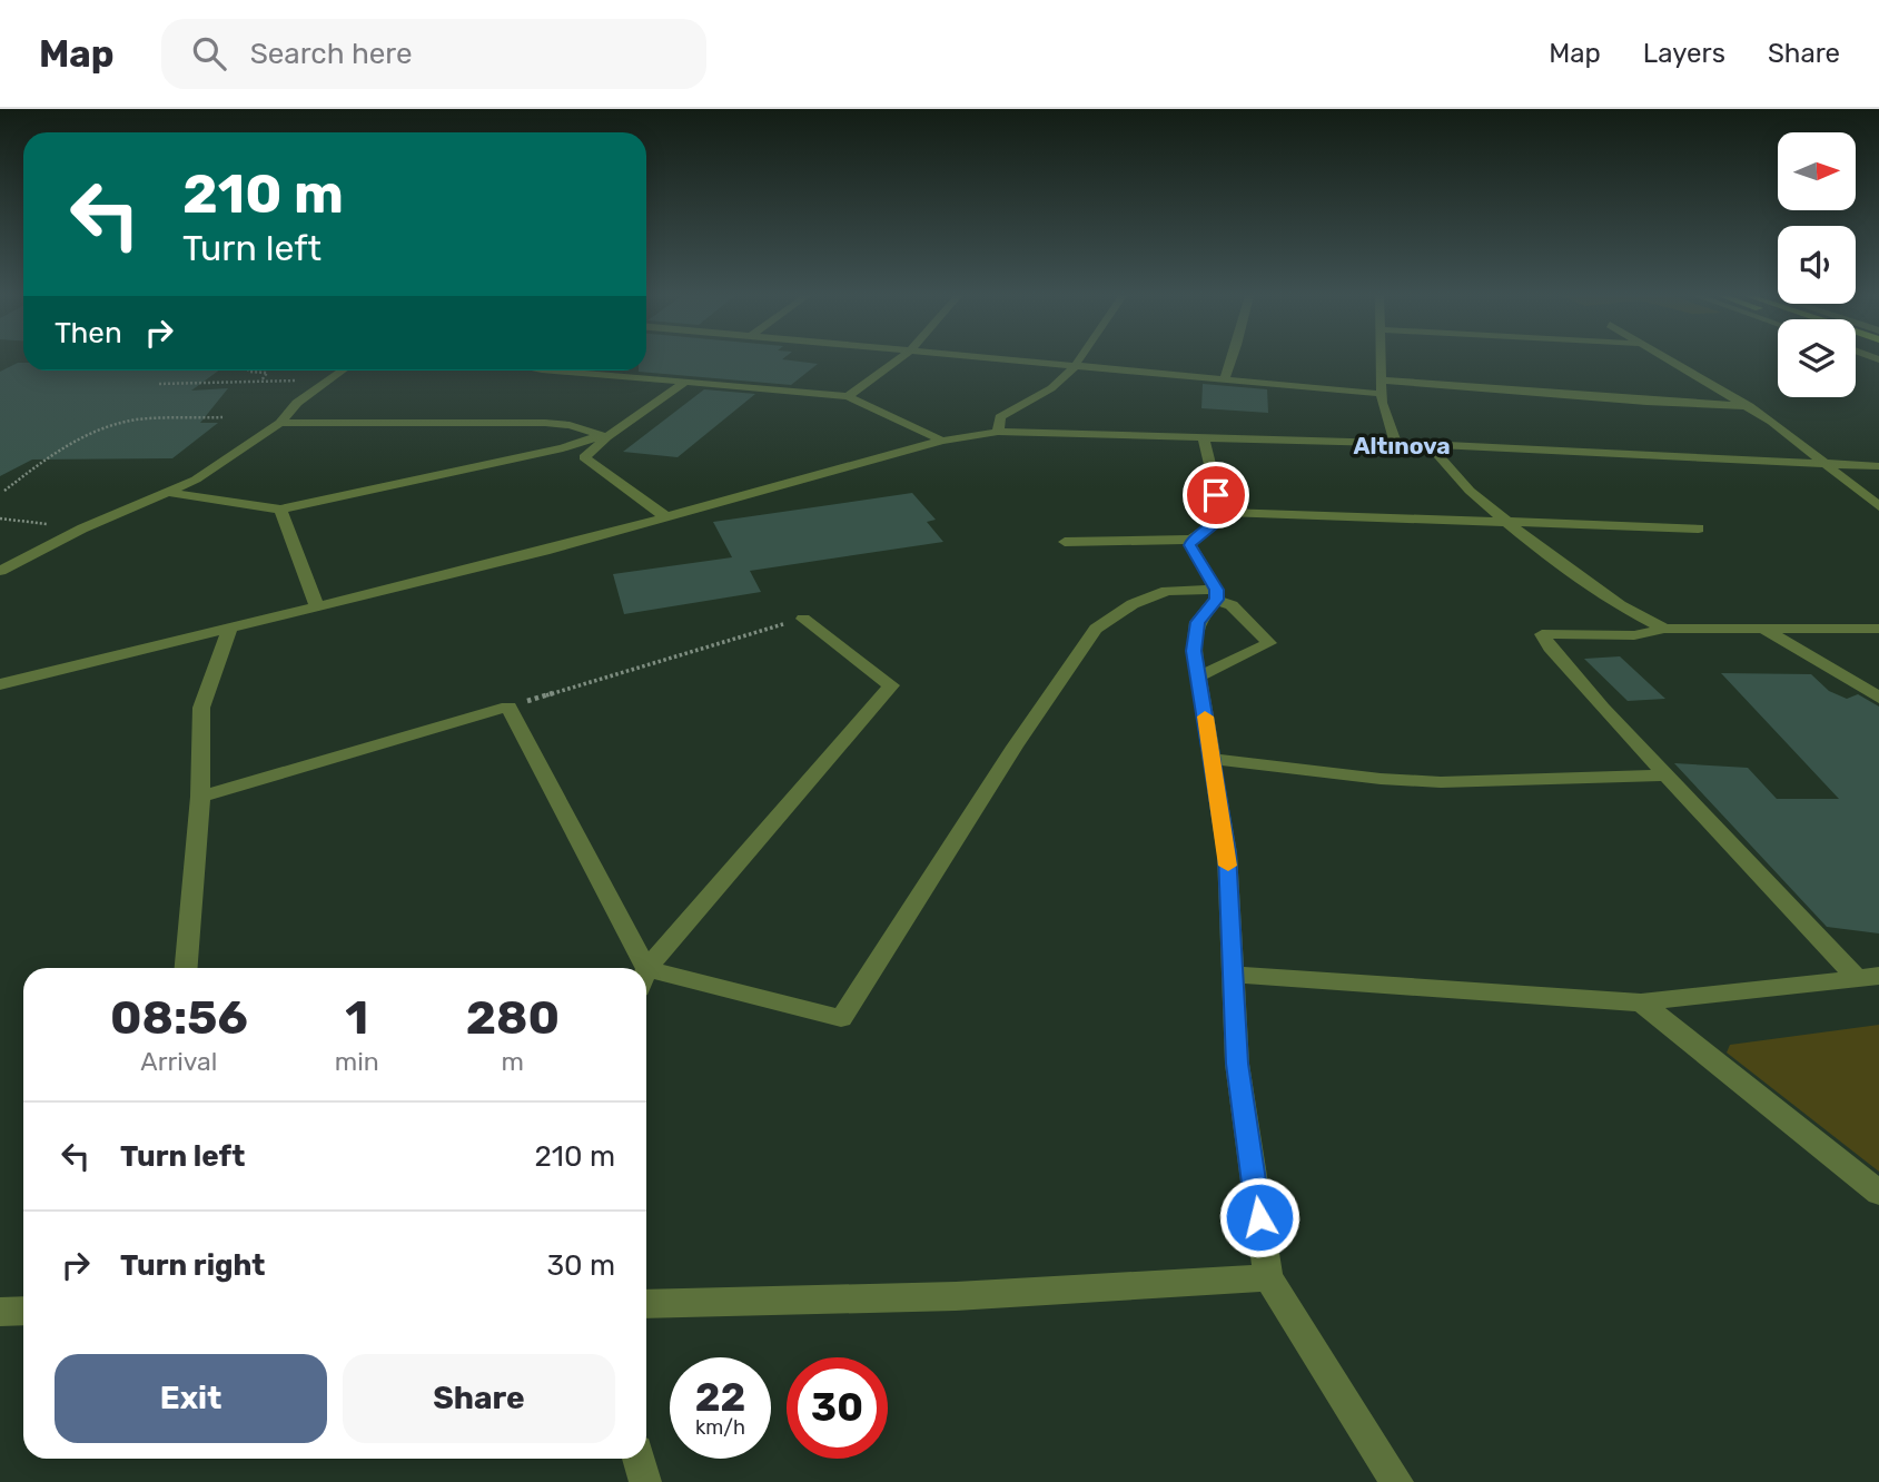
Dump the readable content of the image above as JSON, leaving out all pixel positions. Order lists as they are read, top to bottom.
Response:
{
  "districts": ["Altınova"],
  "north": "right",
  "page": {
    "header": "Map",
    "search": "Search here",
    "nav": ["Map", "Layers", "Share"],
    "turn": ["210 m", "Turn left"],
    "then": "Then",
    "eta": [
      "08:56",
      "Arrival",
      "1",
      "min",
      "280",
      "m"
    ],
    "list": [
      {
        "name": "Turn left",
        "value": "210 m"
      },
      {
        "name": "Turn right",
        "value": "30 m"
      }
    ],
    "buttons": ["Exit", "Share"],
    "speed": "22 km/h",
    "limit": "30"
  }
}
